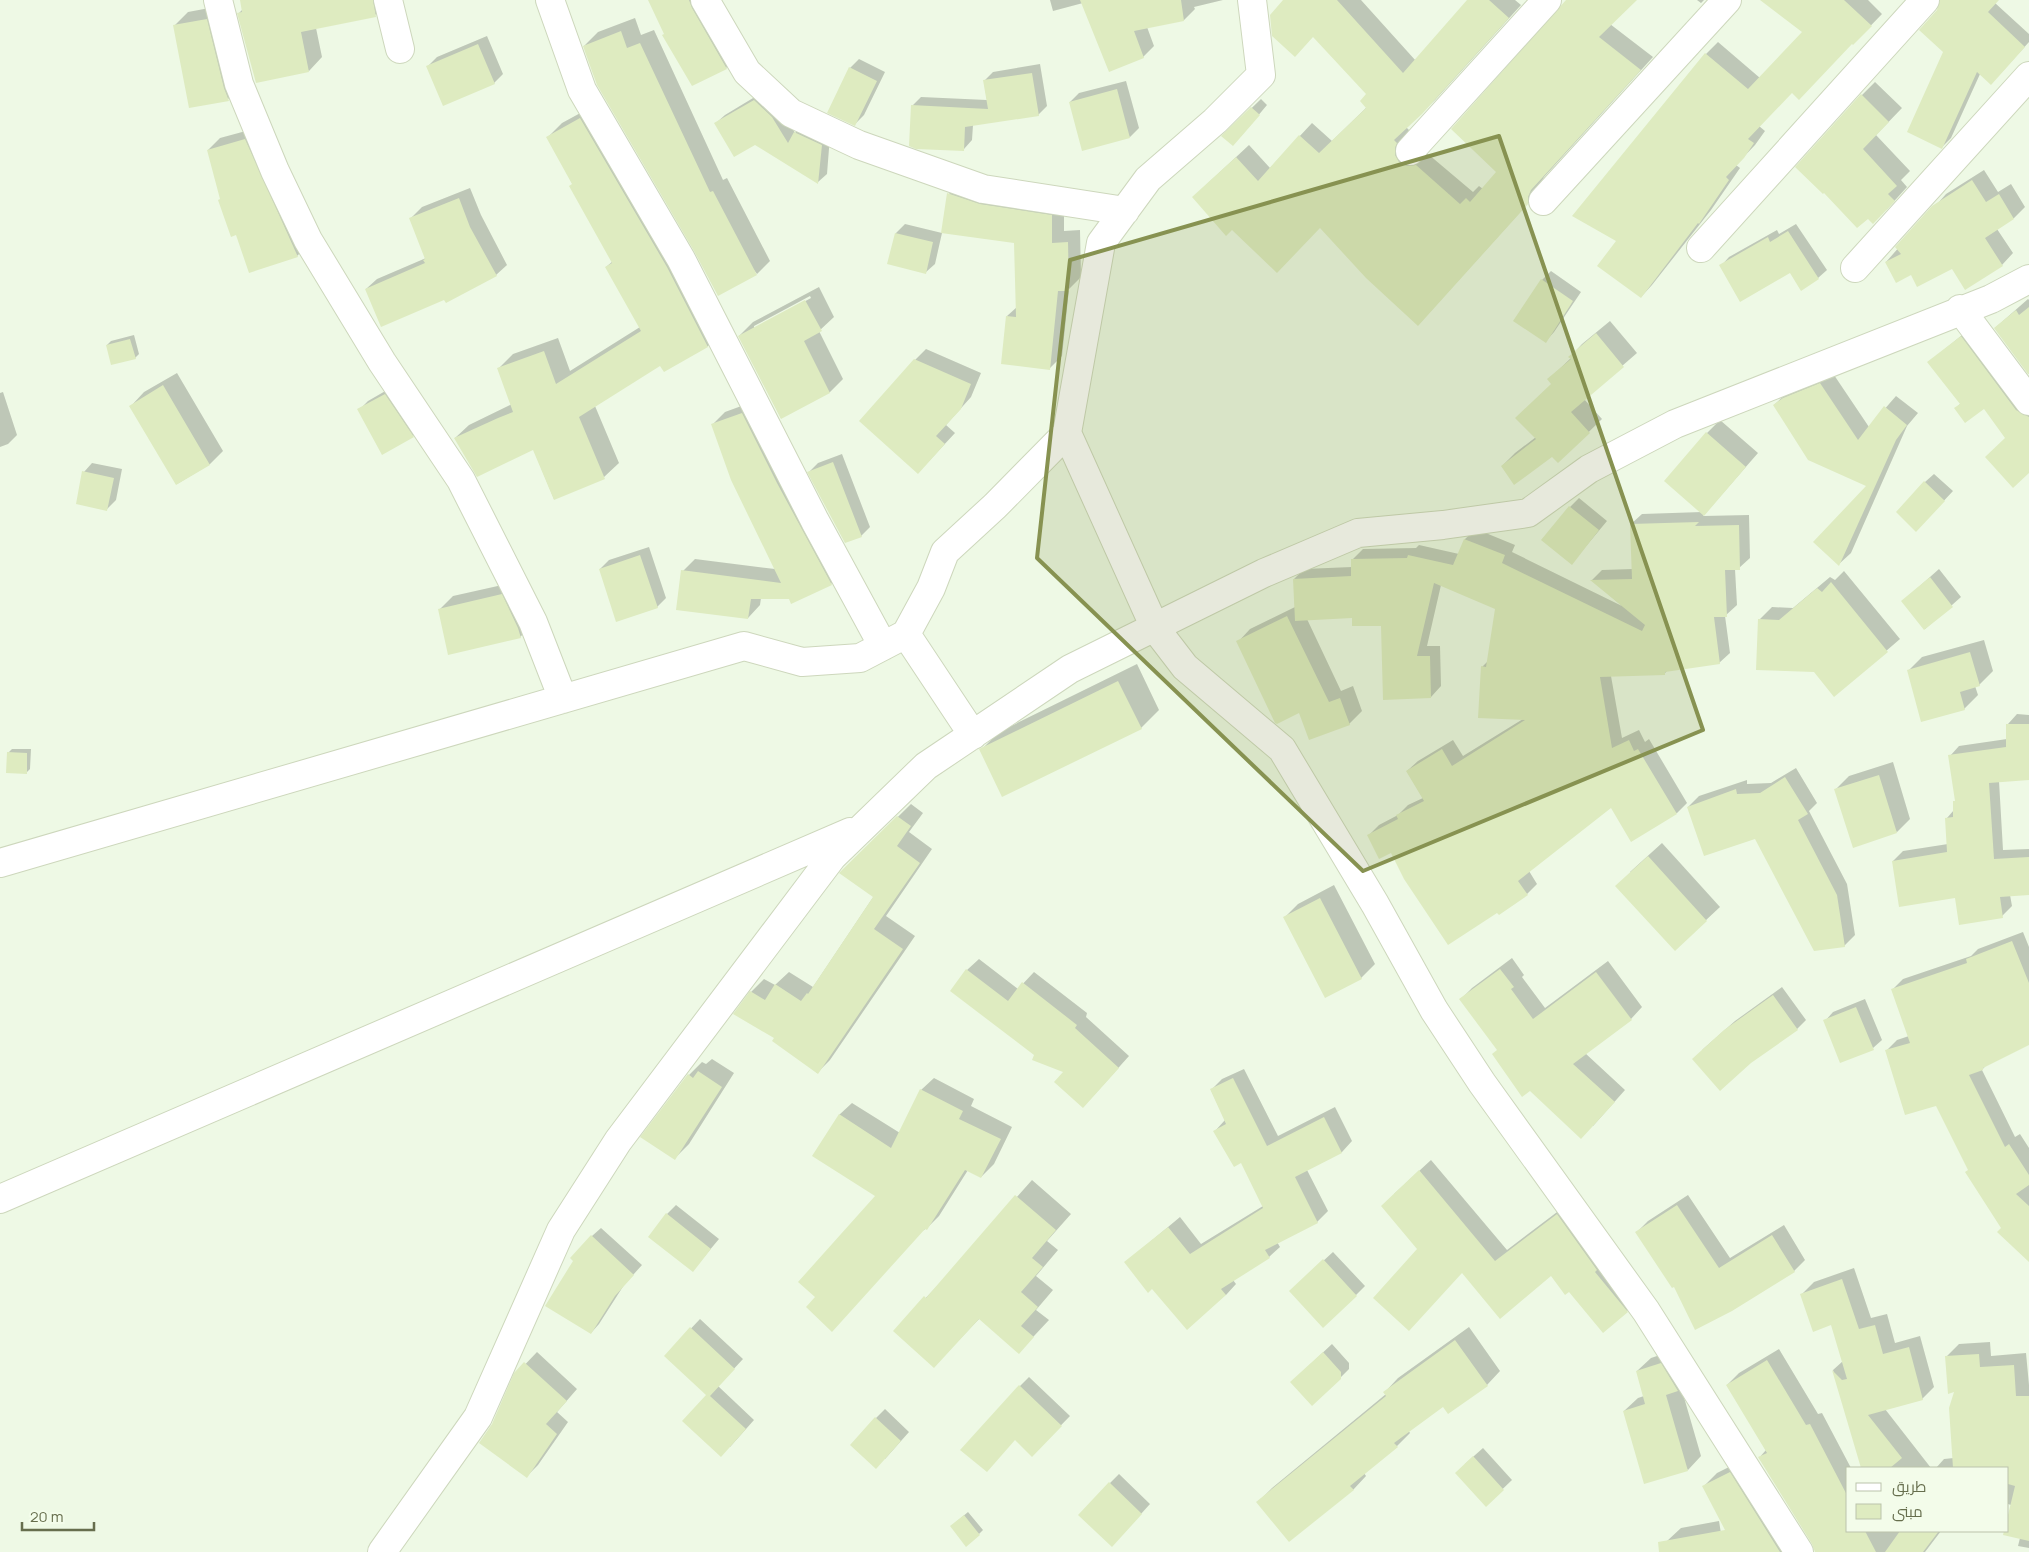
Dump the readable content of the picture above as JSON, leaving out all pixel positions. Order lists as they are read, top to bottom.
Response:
{
  "legend": ["طريق", "مبنى"],
  "scale_bar": "20 m"
}
